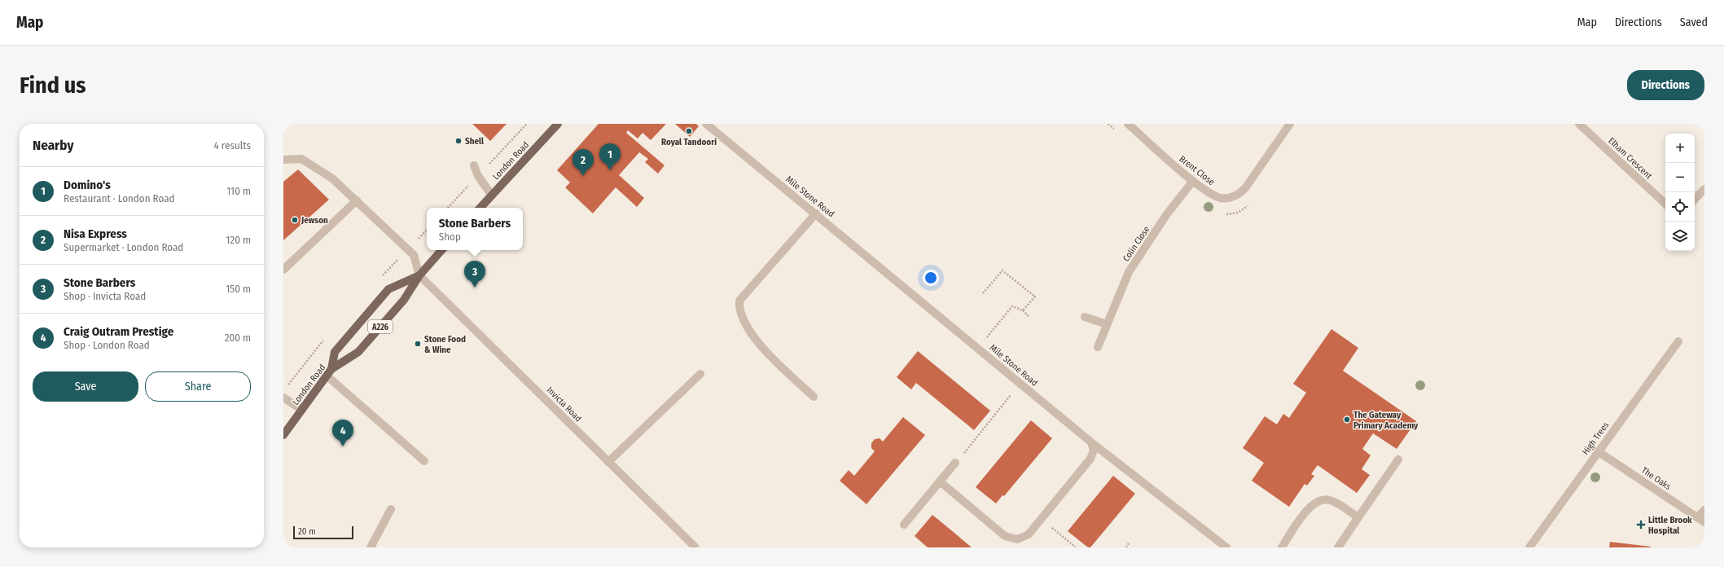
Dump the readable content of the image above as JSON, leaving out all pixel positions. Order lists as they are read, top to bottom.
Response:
{
  "streets": {
    "main road": ["London Road", "A226"],
    "street": [
      "Elham Crescent",
      "Brent Close",
      "Mile Stone Road",
      "Colin Close",
      "Invicta Road",
      "High Trees",
      "The Oaks"
    ]
  },
  "crossings": [
    ["London Road", "Invicta Road"],
    ["Brent Close", "Colin Close"],
    ["High Trees", "The Oaks"]
  ],
  "places": {
    "other": [
      "Royal Tandoori",
      "Shell",
      "Jewson",
      "Stone Food & Wine",
      "The Gateway Primary Academy"
    ],
    "health": ["Little Brook Hospital"]
  },
  "scale_bar": "20 m",
  "page": {
    "header": "Map",
    "nav": ["Map", "Directions", "Saved"],
    "buttons": [
      "Directions",
      ["Save", "Share"]
    ],
    "title": "Find us",
    "heading": ["Nearby", "4 results"],
    "map_buttons": ["+", "−"],
    "pins": [
      "1",
      "2",
      "3",
      "4"
    ],
    "list": [
      {
        "mark": "1",
        "name": "Domino's",
        "note": "Restaurant · London Road",
        "value": "110 m"
      },
      {
        "mark": "2",
        "name": "Nisa Express",
        "note": "Supermarket · London Road",
        "value": "120 m"
      },
      {
        "mark": "3",
        "name": "Stone Barbers",
        "note": "Shop · Invicta Road",
        "value": "150 m"
      },
      {
        "mark": "4",
        "name": "Craig Outram Prestige",
        "note": "Shop · London Road",
        "value": "200 m"
      }
    ],
    "popup": ["Stone Barbers", "Shop"],
    "scale": "20 m"
  }
}
